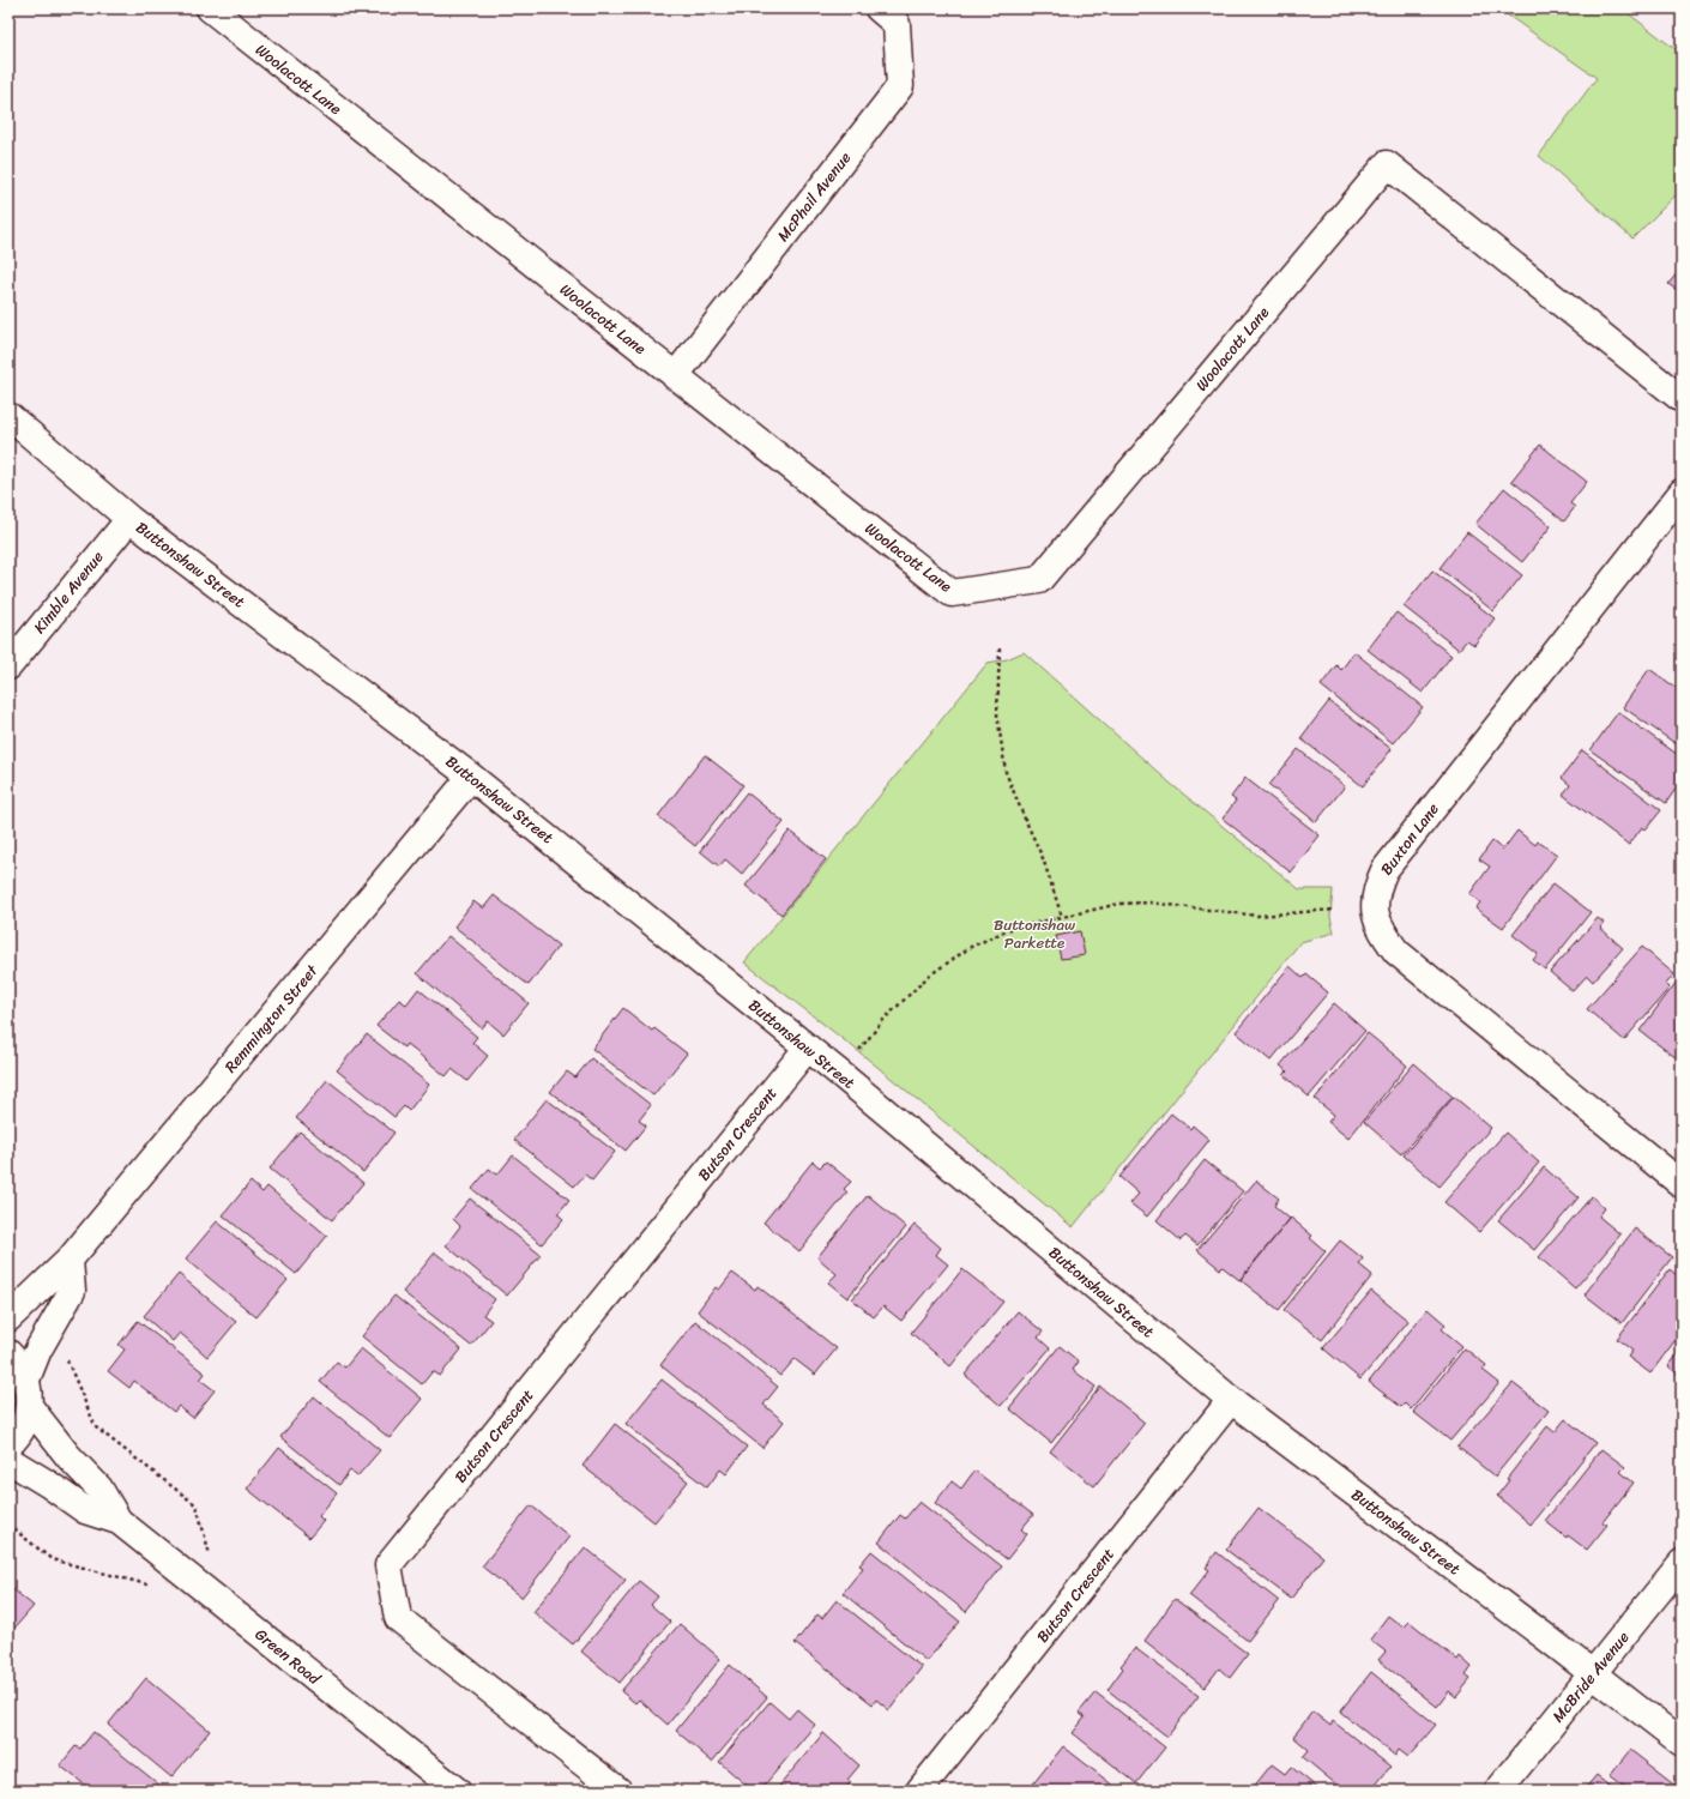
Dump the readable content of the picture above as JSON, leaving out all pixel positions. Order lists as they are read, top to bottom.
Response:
{
  "streets": {
    "street": [
      "Woolacott Lane",
      "McPhail Avenue",
      "Buttonshaw Street",
      "Kimble Avenue",
      "Buxton Lane",
      "Remmington Street",
      "Butson Crescent",
      "Green Road",
      "McBride Avenue"
    ]
  },
  "crossings": [
    ["Woolacott Lane", "McPhail Avenue"],
    ["Buttonshaw Street", "Kimble Avenue"],
    ["Buttonshaw Street", "Remmington Street"],
    ["Buttonshaw Street", "Butson Crescent"],
    ["Buttonshaw Street", "McBride Avenue"]
  ],
  "parks": ["Buttonshaw Parkette"]
}
